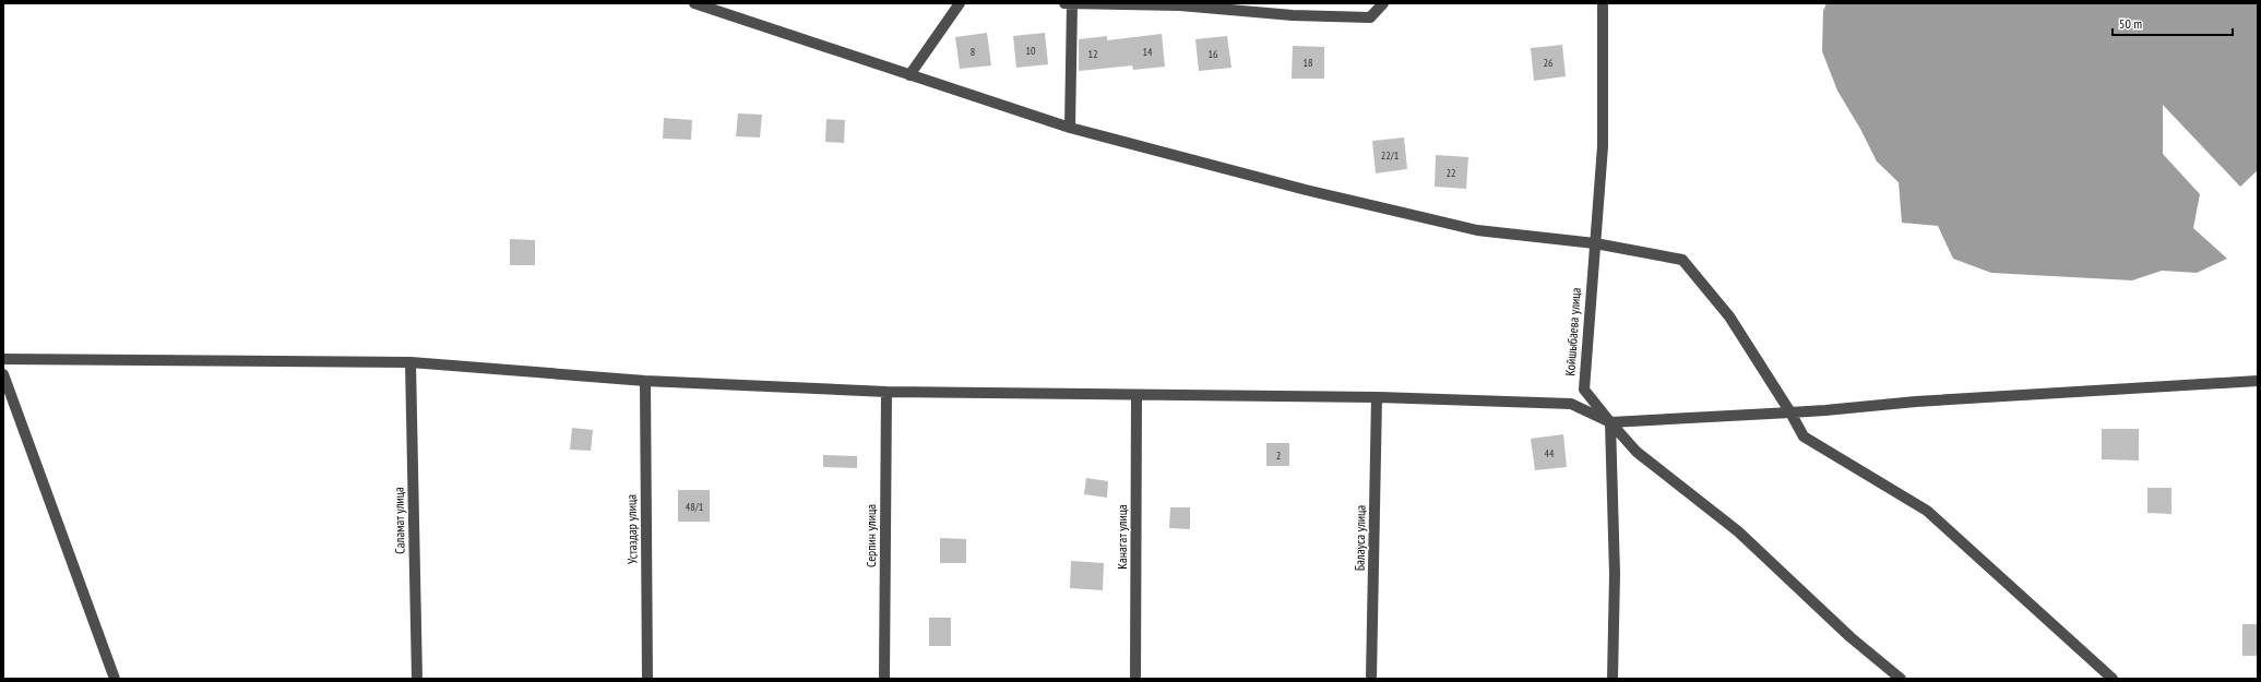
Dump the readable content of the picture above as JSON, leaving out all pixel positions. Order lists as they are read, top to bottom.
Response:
{
  "streets": {
    "street": [
      "Койшыбаева улица",
      "Саламат улица",
      "Устаздар улица",
      "Серпин улица",
      "Канагат улица",
      "Балауса улица"
    ]
  },
  "house_numbers": [
    "10",
    "8",
    "14",
    "12",
    "16",
    "18",
    "26",
    "22/1",
    "22",
    "44",
    "2",
    "48/1"
  ],
  "scale_bar": "50 m"
}
